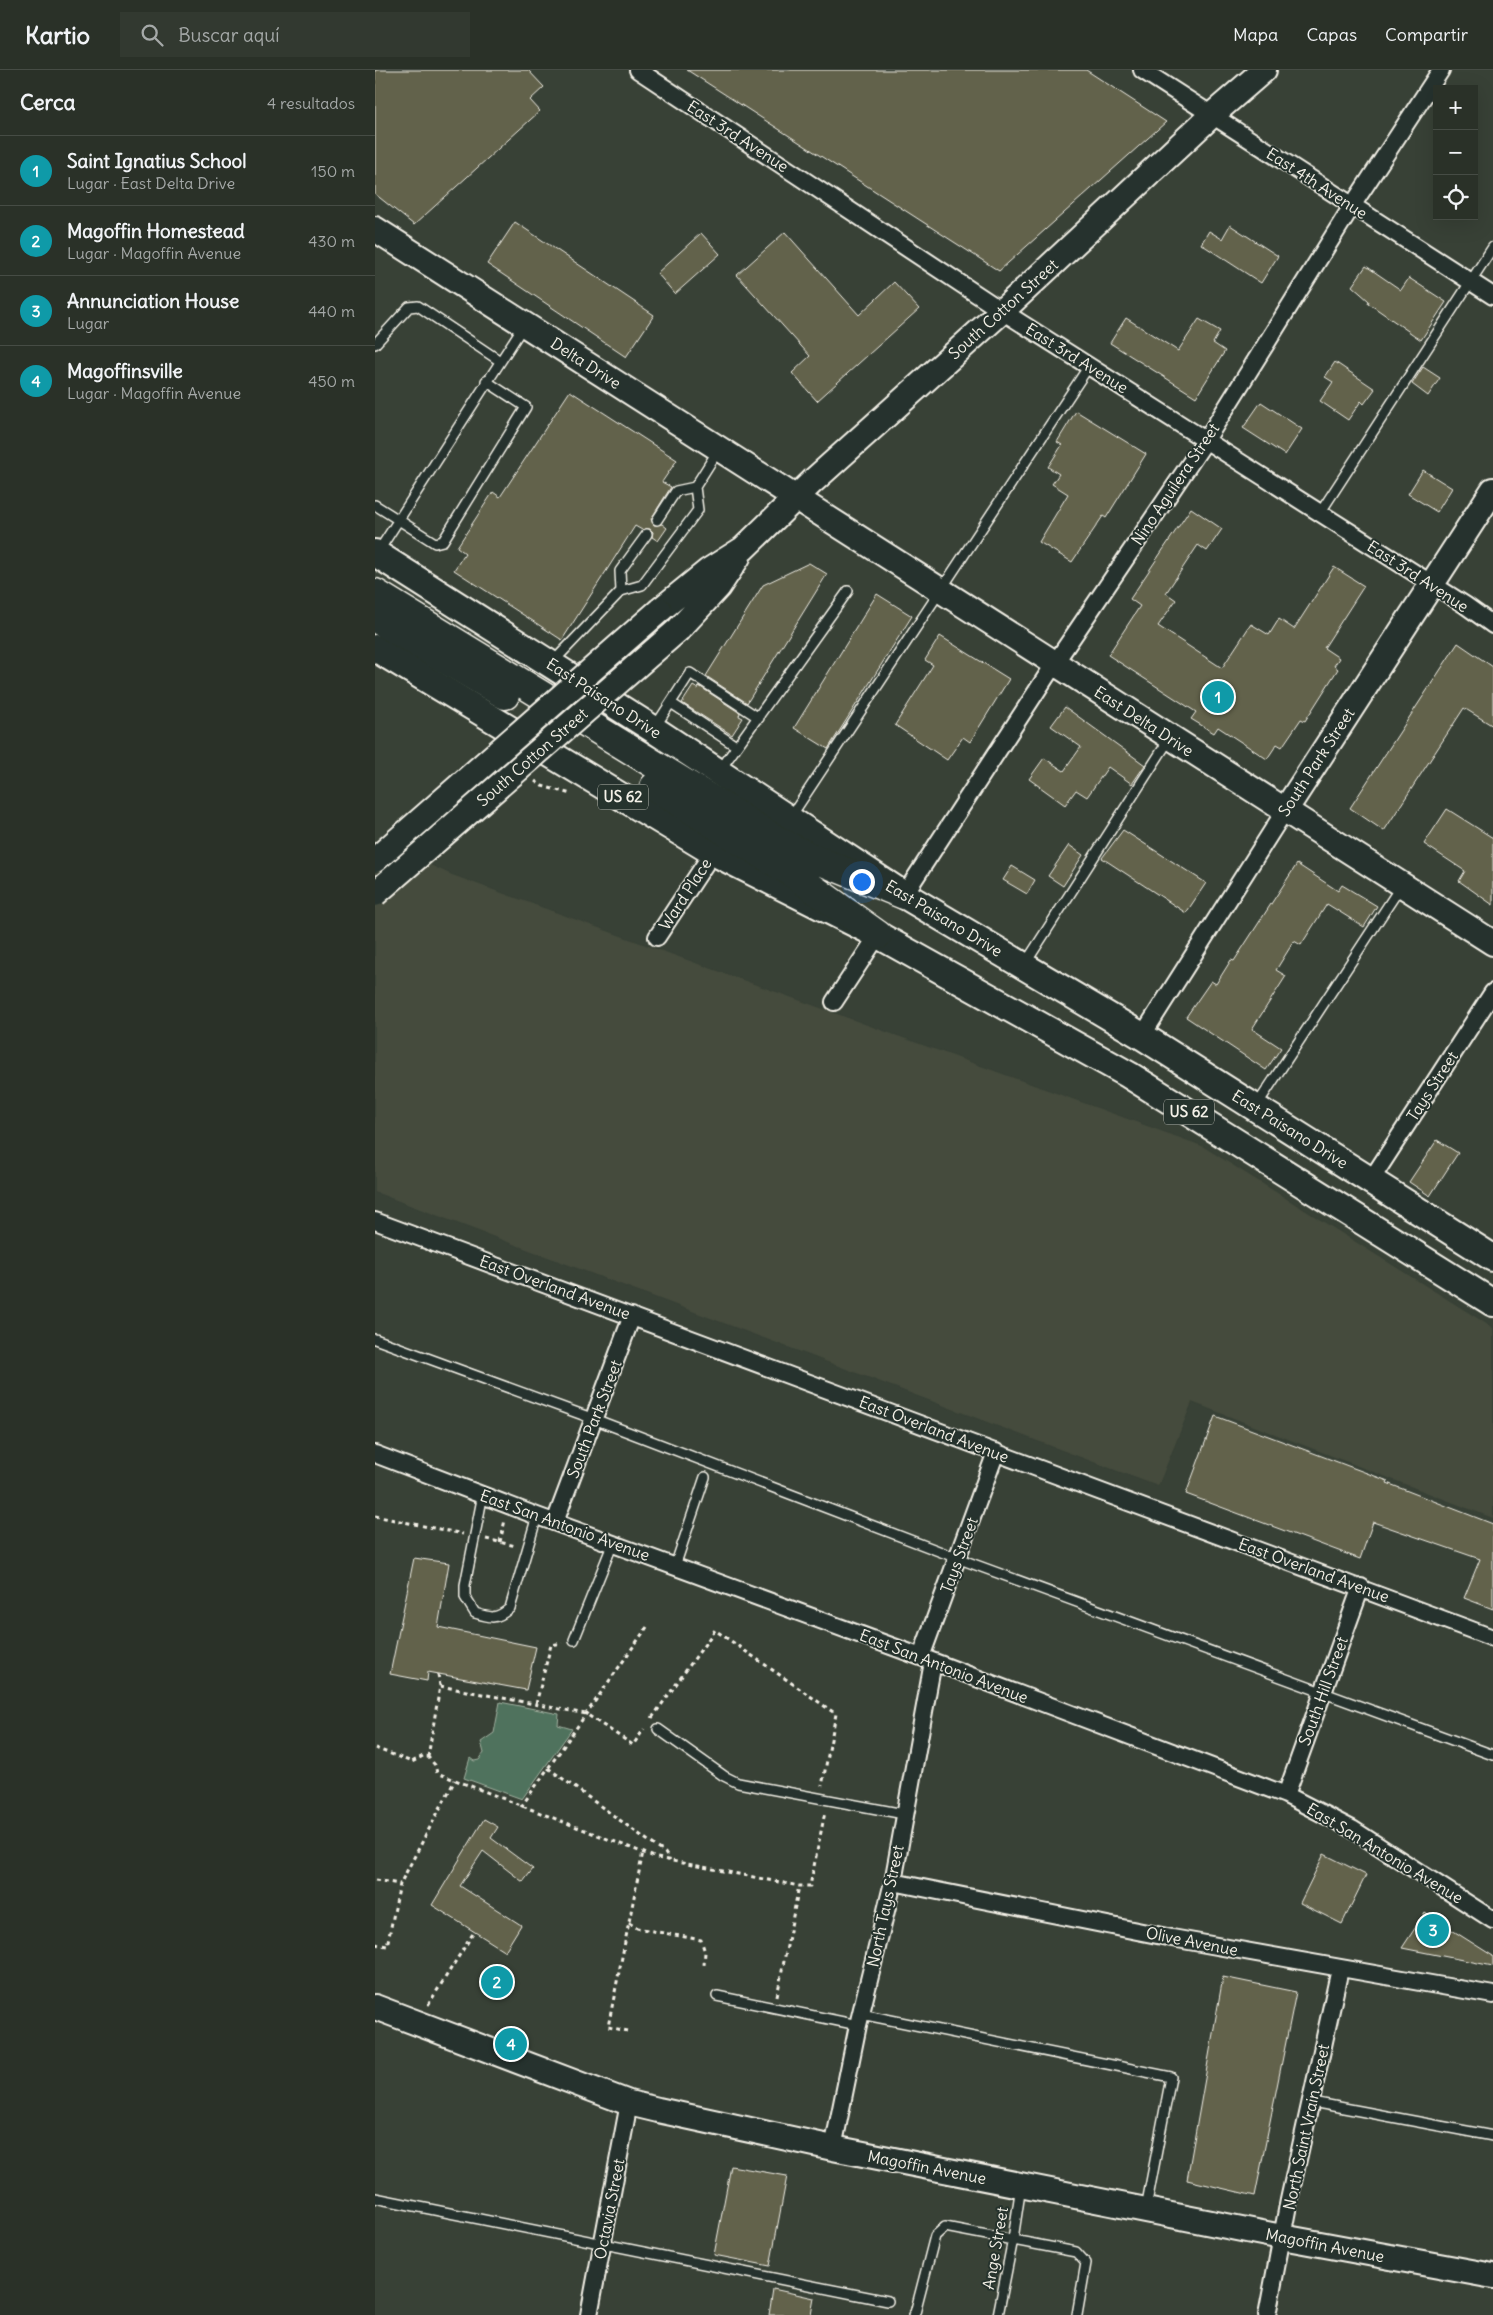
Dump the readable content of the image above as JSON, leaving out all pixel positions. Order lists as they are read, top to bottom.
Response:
{
  "streets": {
    "main road": ["East Paisano Drive", "US 62"],
    "street": [
      "East 3rd Avenue",
      "East 4th Avenue",
      "South Cotton Street",
      "Delta Drive",
      "Nino Aguilera Street",
      "East Delta Drive",
      "South Park Street",
      "Ward Place",
      "Tays Street",
      "East Overland Avenue",
      "East San Antonio Avenue",
      "South Hill Street",
      "North Tays Street",
      "Olive Avenue",
      "North Saint Vrain Street",
      "Magoffin Avenue",
      "Octavia Street"
    ],
    "lane": ["Ange Street"]
  },
  "crossings": [
    ["East 3rd Avenue", "South Cotton Street"],
    ["East 3rd Avenue", "Nino Aguilera Street"],
    ["East 3rd Avenue", "South Park Street"],
    ["East 4th Avenue", "South Cotton Street"],
    ["East 4th Avenue", "Nino Aguilera Street"],
    ["South Cotton Street", "Delta Drive"],
    ["South Cotton Street", "East Delta Drive"],
    ["Delta Drive", "East Delta Drive"],
    ["Nino Aguilera Street", "East Paisano Drive"],
    ["Nino Aguilera Street", "East Delta Drive"],
    ["East Paisano Drive", "South Park Street"],
    ["East Paisano Drive", "Tays Street"],
    ["East Delta Drive", "South Park Street"],
    ["South Park Street", "East Overland Avenue"],
    ["South Park Street", "East San Antonio Avenue"],
    ["US 62", "Ward Place"],
    ["Tays Street", "East Overland Avenue"],
    ["Tays Street", "East San Antonio Avenue"],
    ["Tays Street", "North Tays Street"],
    ["East Overland Avenue", "South Hill Street"],
    ["East San Antonio Avenue", "South Hill Street"],
    ["East San Antonio Avenue", "North Tays Street"],
    ["North Tays Street", "Olive Avenue"],
    ["North Tays Street", "Magoffin Avenue"],
    ["Olive Avenue", "North Saint Vrain Street"],
    ["North Saint Vrain Street", "Magoffin Avenue"],
    ["Magoffin Avenue", "Octavia Street"],
    ["Magoffin Avenue", "Ange Street"]
  ],
  "page": {
    "header": "Kartio",
    "search": "Buscar aquí",
    "nav": ["Mapa", "Capas", "Compartir"],
    "heading": ["Cerca", "4 resultados"],
    "map_buttons": ["+", "−"],
    "list": [
      {
        "mark": "1",
        "name": "Saint Ignatius School",
        "note": "Lugar · East Delta Drive",
        "value": "150 m"
      },
      {
        "mark": "2",
        "name": "Magoffin Homestead",
        "note": "Lugar · Magoffin Avenue",
        "value": "430 m"
      },
      {
        "mark": "3",
        "name": "Annunciation House",
        "note": "Lugar",
        "value": "440 m"
      },
      {
        "mark": "4",
        "name": "Magoffinsville",
        "note": "Lugar · Magoffin Avenue",
        "value": "450 m"
      }
    ],
    "pins": [
      "1",
      "3",
      "2",
      "4"
    ]
  }
}
